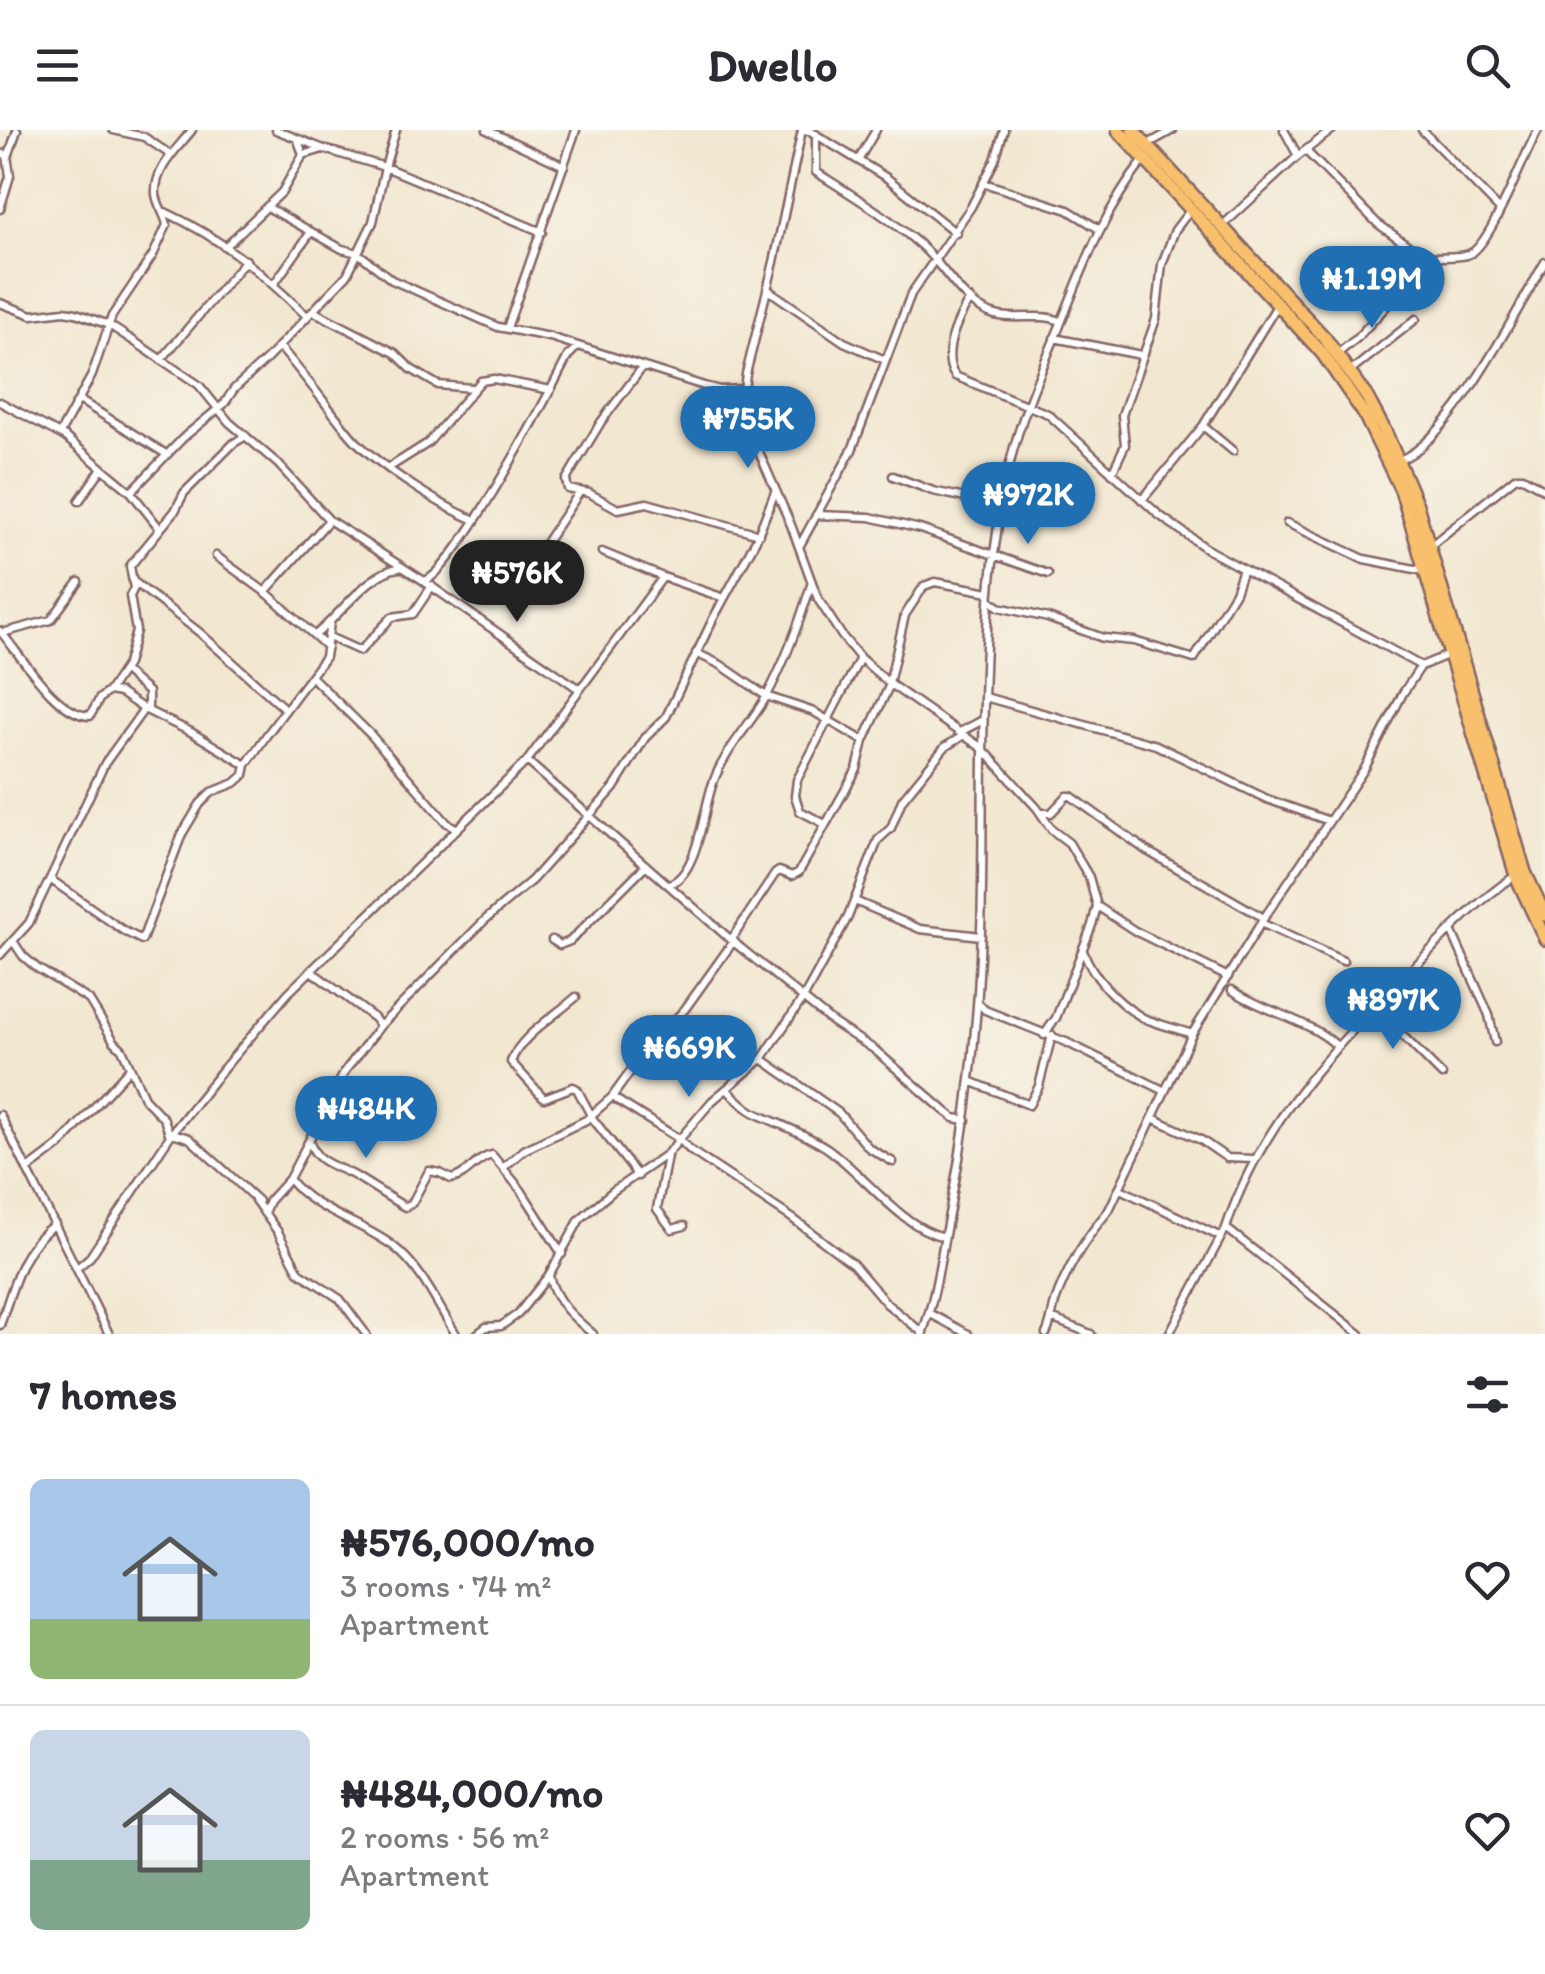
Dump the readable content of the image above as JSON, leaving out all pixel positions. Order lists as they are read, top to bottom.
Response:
{
  "page": {
    "header": "Dwello",
    "price": [
      "₦1.19M",
      "₦755K",
      "₦972K",
      "₦576K",
      "₦897K",
      "₦669K",
      "₦484K"
    ],
    "heading": "7 homes",
    "list": [
      {
        "name": "₦576,000/mo",
        "note": "3 rooms · 74 m² · Apartment"
      },
      {
        "name": "₦484,000/mo",
        "note": "2 rooms · 56 m² · Apartment"
      }
    ]
  }
}
